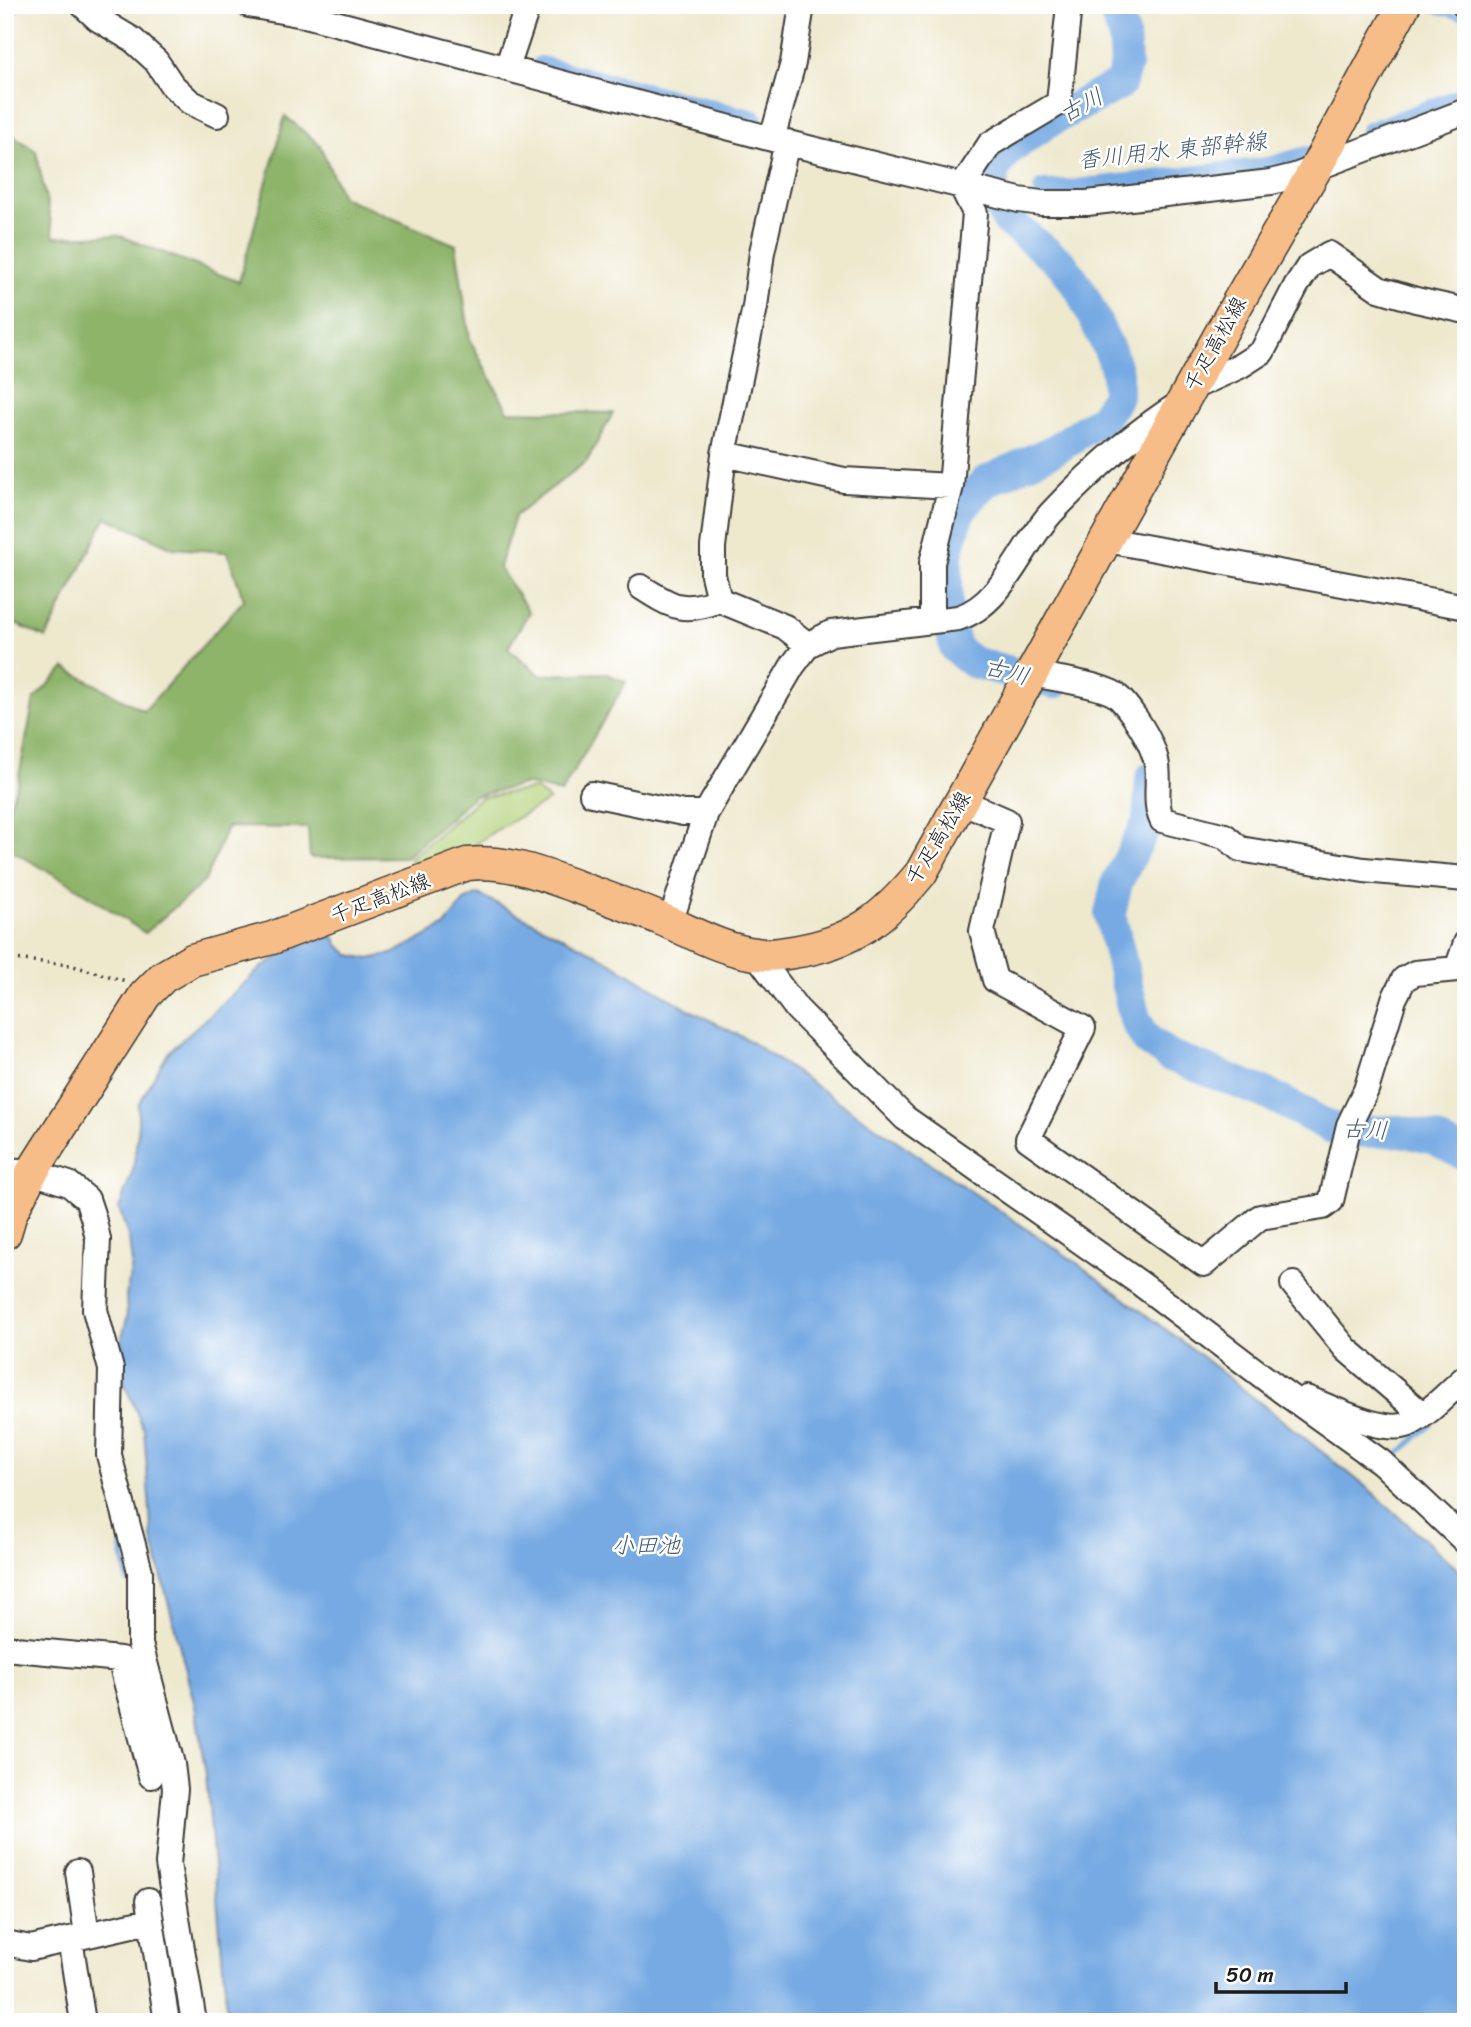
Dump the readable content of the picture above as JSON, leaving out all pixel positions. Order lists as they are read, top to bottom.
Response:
{
  "streets": {
    "main road": ["千疋高松線"]
  },
  "water": ["古川", "香川用水 東部幹線", "小田池"],
  "scale_bar": "50 m"
}
